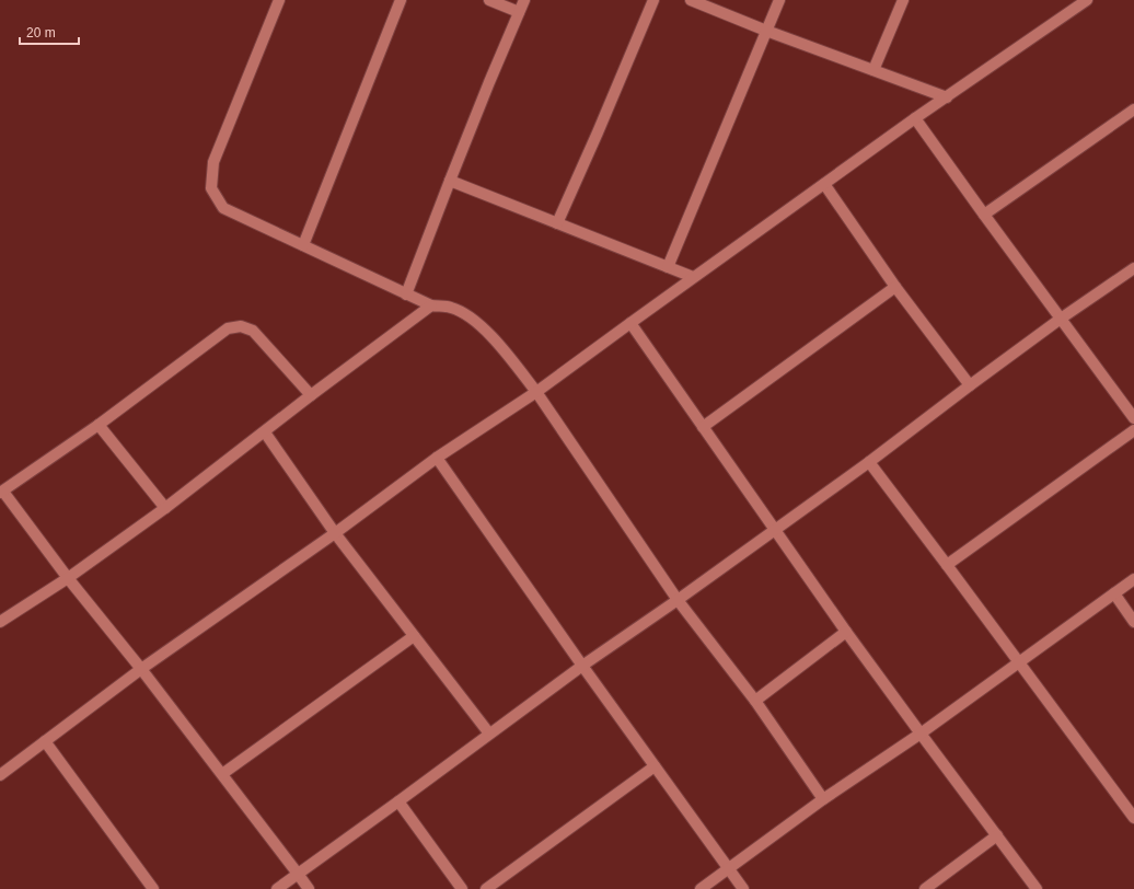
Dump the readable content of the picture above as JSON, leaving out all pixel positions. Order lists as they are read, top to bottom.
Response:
{
  "scale_bar": "20 m"
}
